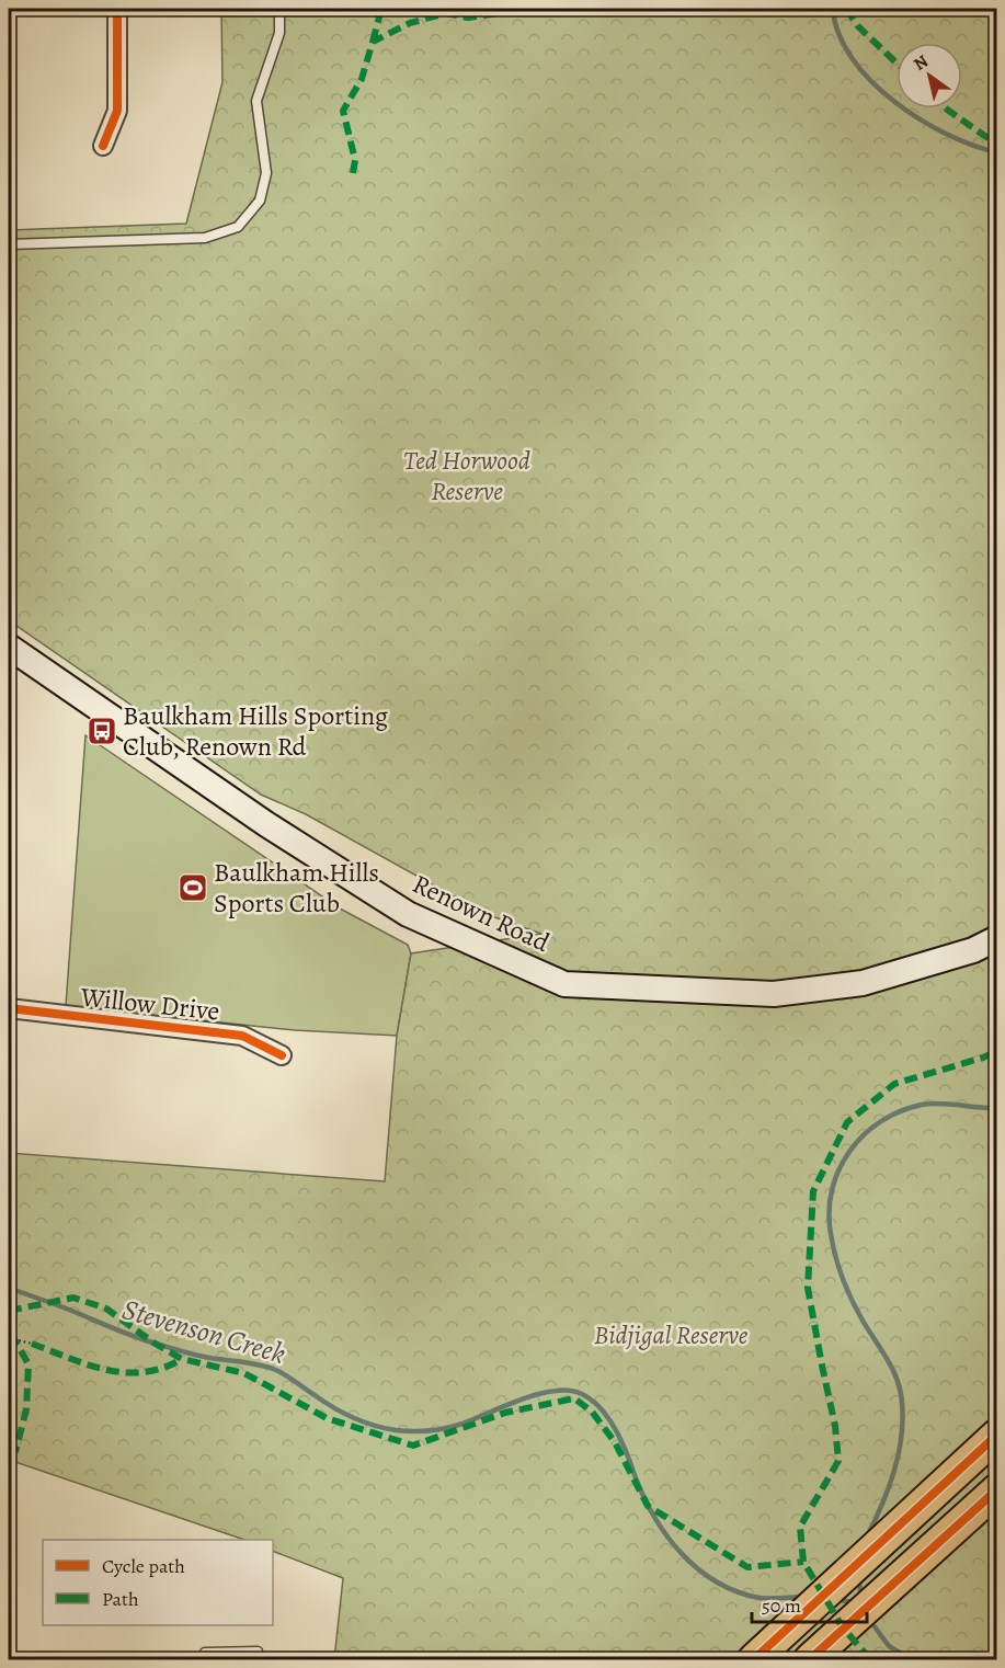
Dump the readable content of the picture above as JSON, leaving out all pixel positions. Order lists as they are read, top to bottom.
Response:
{
  "streets": {
    "main road": ["Renown Road"],
    "street": ["Willow Drive"]
  },
  "water": ["Stevenson Creek"],
  "parks": ["Ted Horwood Reserve", "Bidjigal Reserve"],
  "places": {
    "bus stop": ["Baulkham Hills Sporting Club, Renown Rd"],
    "sports": ["Baulkham Hills Sports Club"]
  },
  "legend": ["Cycle path", "Path"],
  "scale_bar": "50 m",
  "north": "top left"
}
